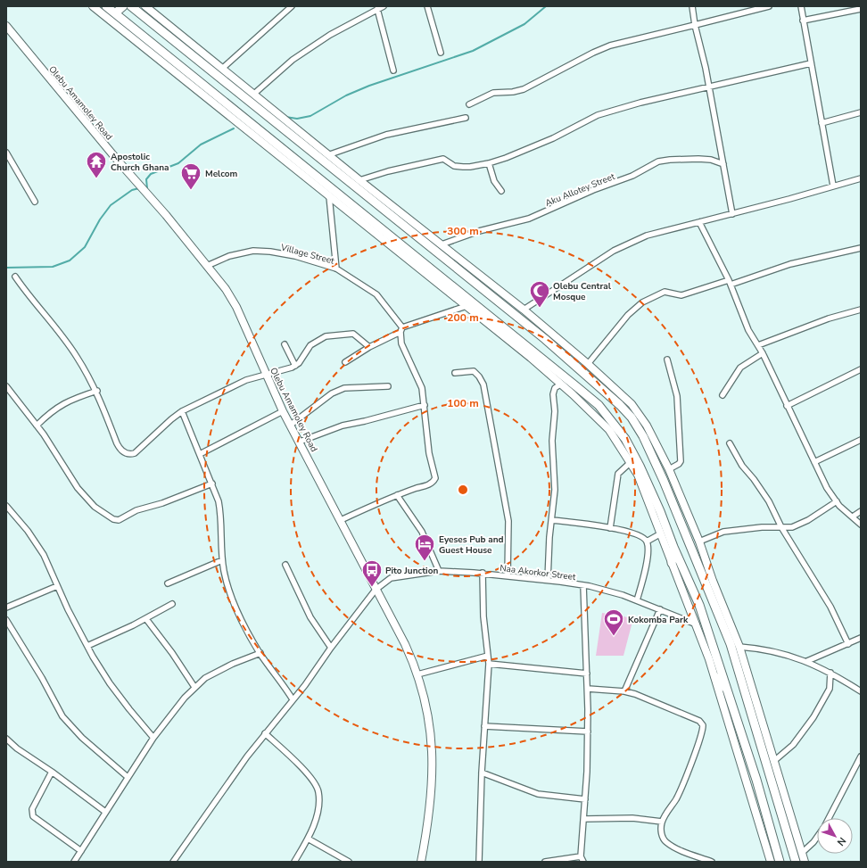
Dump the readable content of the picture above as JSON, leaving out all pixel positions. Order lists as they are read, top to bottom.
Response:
{
  "streets": {
    "street": [
      "Olebu Amamoley Road",
      "Aku Allotey Street",
      "Village Street",
      "Naa Akorkor Street"
    ]
  },
  "crossings": [
    ["Olebu Amamoley Road", "Village Street"],
    ["Olebu Amamoley Road", "Naa Akorkor Street"]
  ],
  "places": {
    "temple": ["Apostolic Church Ghana"],
    "supermarket": ["Melcom"],
    "mosque": ["Olebu Central Mosque"],
    "hotel": ["Eyeses Pub and Guest House"],
    "bus stop": ["Pito Junction"],
    "sports": ["Kokomba Park"]
  },
  "north": "bottom right",
  "rings": ["300 m", "200 m", "100 m"]
}
